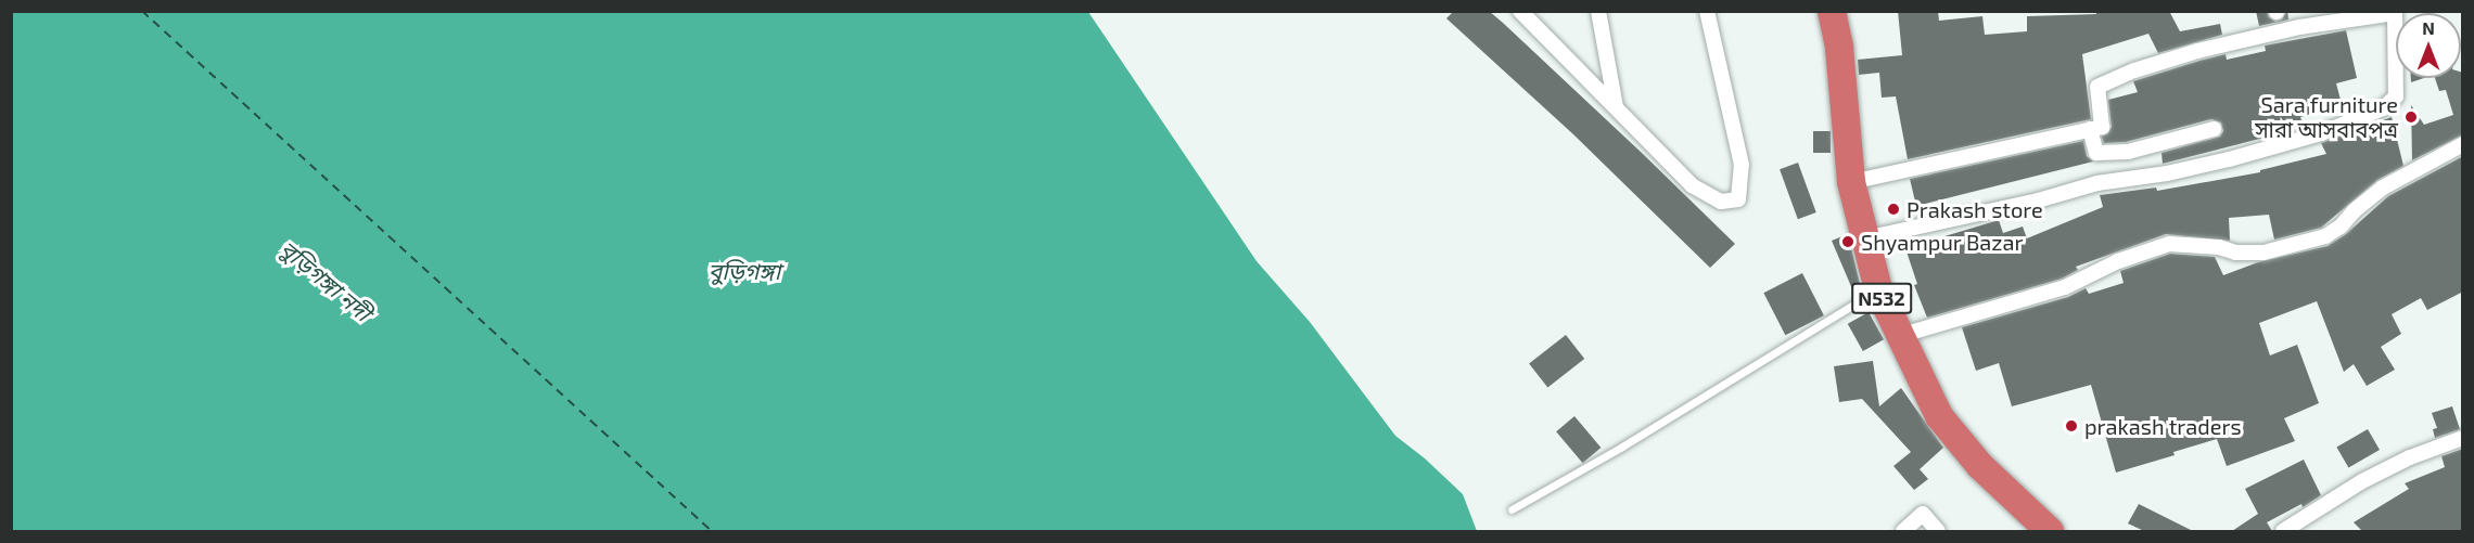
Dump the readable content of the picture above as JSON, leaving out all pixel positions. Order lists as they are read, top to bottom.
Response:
{
  "streets": {
    "highway": ["N532"]
  },
  "water": ["বুড়িগঙ্গা", "বুড়িগঙ্গা নদী"],
  "places": [
    "Sara furniture সারা আসবাবপত্র",
    "Prakash store",
    "Shyampur Bazar",
    "prakash traders"
  ],
  "north": "top"
}
